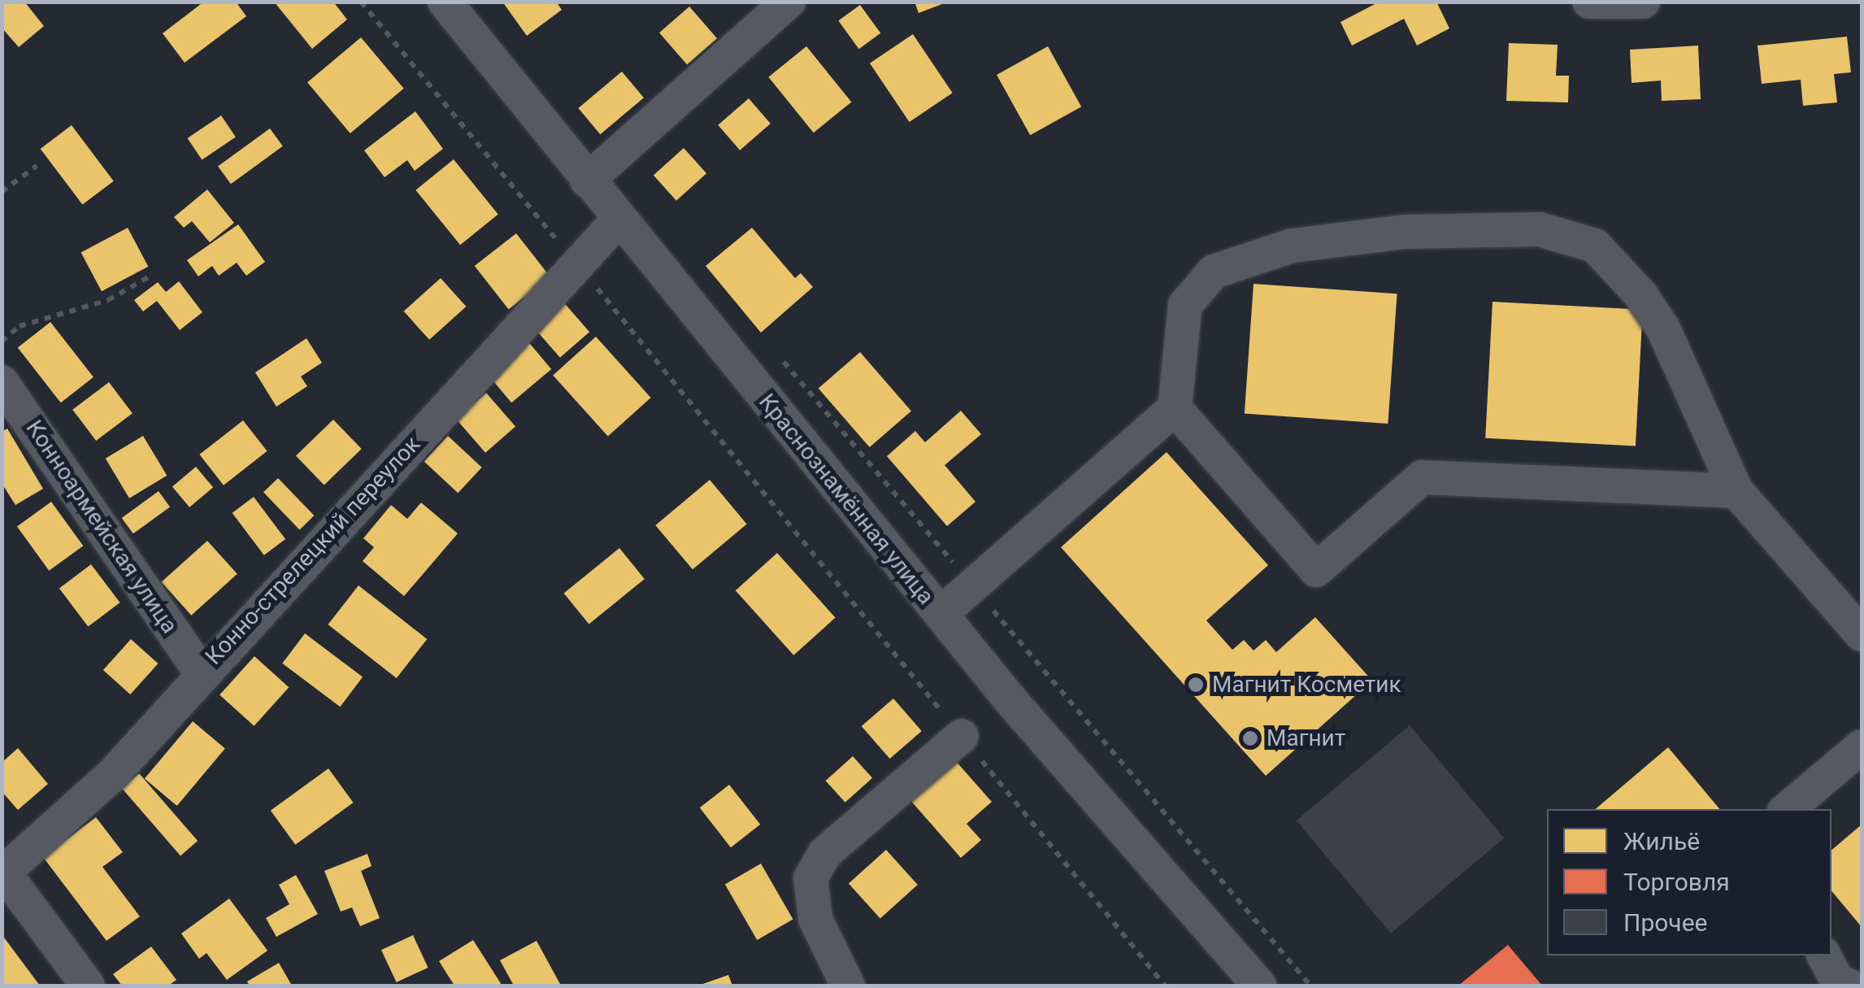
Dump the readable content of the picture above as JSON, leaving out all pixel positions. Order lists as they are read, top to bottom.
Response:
{
  "streets": {
    "street": ["Краснознамённая улица", "Конноармейская улица", "Конно-стрелецкий переулок"]
  },
  "crossings": [
    ["Краснознамённая улица", "Конно-стрелецкий переулок"],
    ["Конноармейская улица", "Конно-стрелецкий переулок"]
  ],
  "places": ["Магнит Косметик", "Магнит"],
  "legend": ["Жильё", "Торговля", "Прочее"]
}
